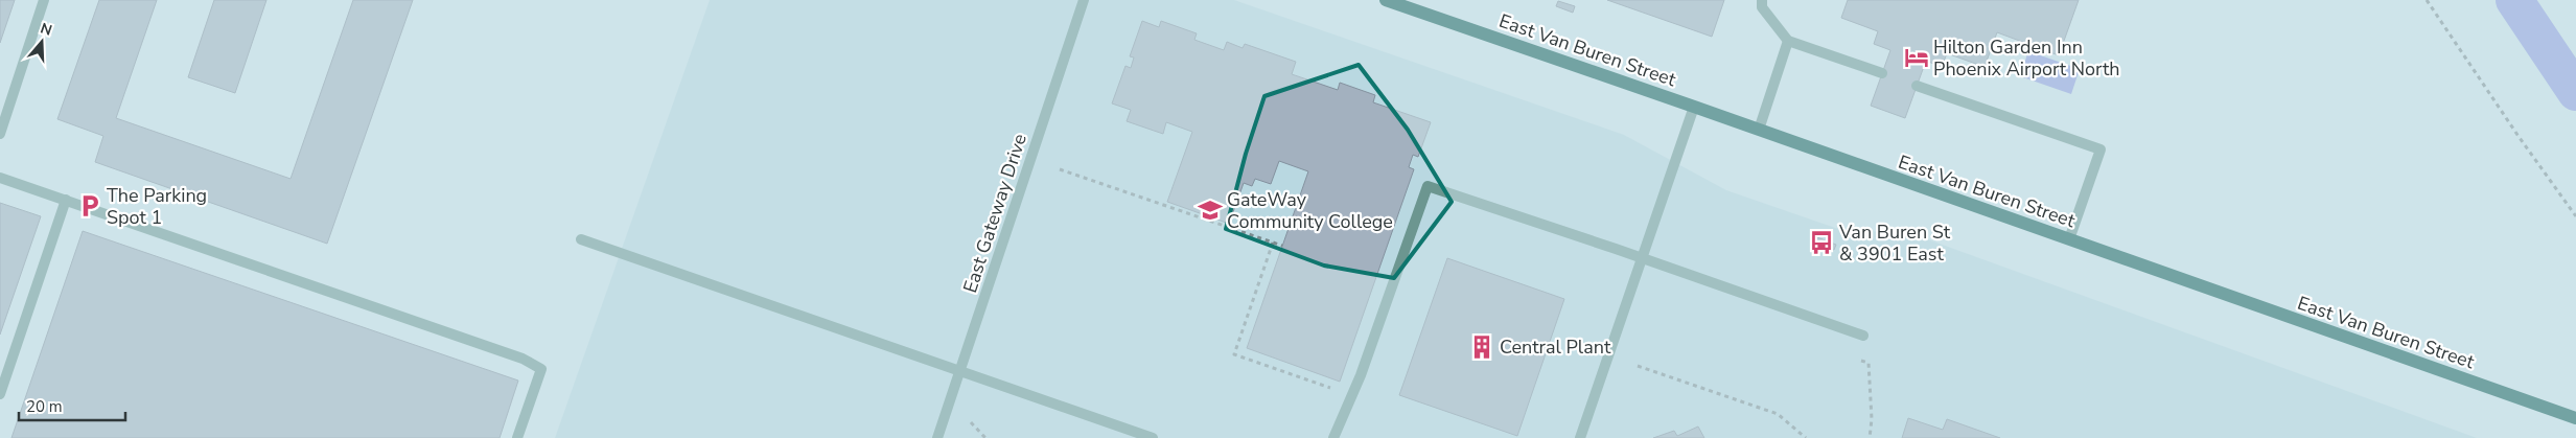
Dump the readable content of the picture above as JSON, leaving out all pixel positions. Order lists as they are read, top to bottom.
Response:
{
  "streets": {
    "main road": ["East Van Buren Street"],
    "street": ["East Gateway Drive"]
  },
  "places": {
    "hotel": ["Hilton Garden Inn Phoenix Airport North"],
    "parking": ["The Parking Spot 1"],
    "school or university": ["GateWay Community College"],
    "bus stop": ["Van Buren St & 3901 East"],
    "building": ["Central Plant"]
  },
  "scale_bar": "20 m",
  "north": "top"
}
